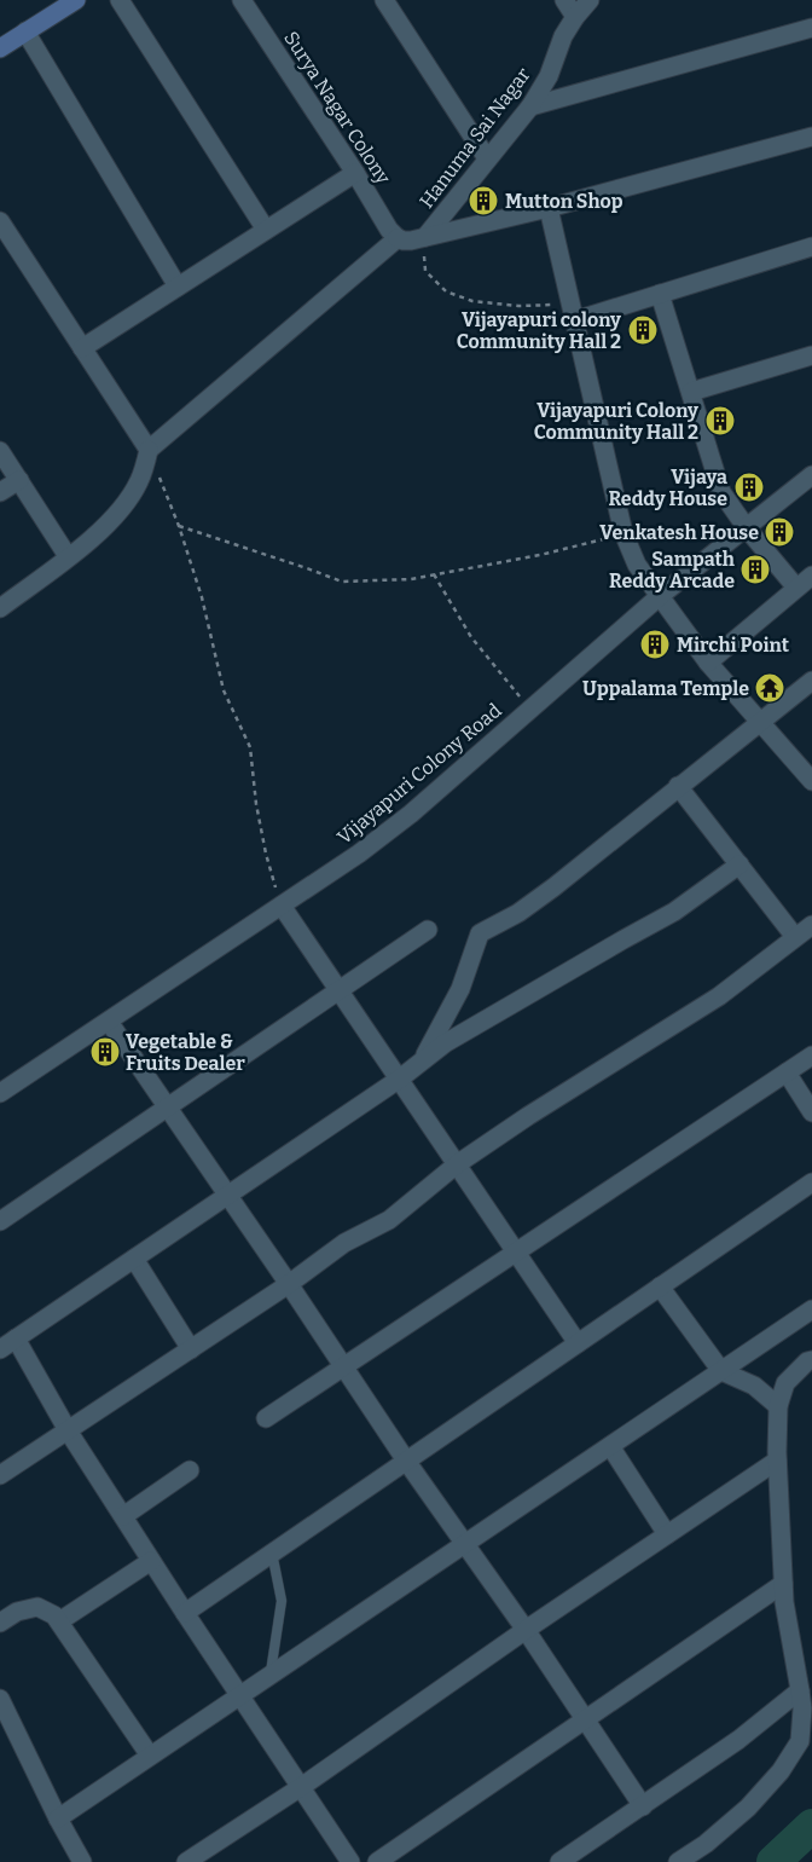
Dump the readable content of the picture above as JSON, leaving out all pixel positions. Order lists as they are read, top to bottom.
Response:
{
  "streets": {
    "street": ["Surya Nagar Colony", "Hanuma Sai Nagar", "Vijayapuri Colony Road"]
  },
  "places": {
    "building": [
      "Mutton Shop",
      "Vijayapuri colony Community Hall 2",
      "Vijayapuri Colony Community Hall 2",
      "Vijaya Reddy House",
      "Venkatesh House",
      "Sampath Reddy Arcade",
      "Mirchi Point",
      "Vegetable & Fruits Dealer"
    ],
    "temple": ["Uppalama Temple"]
  }
}
